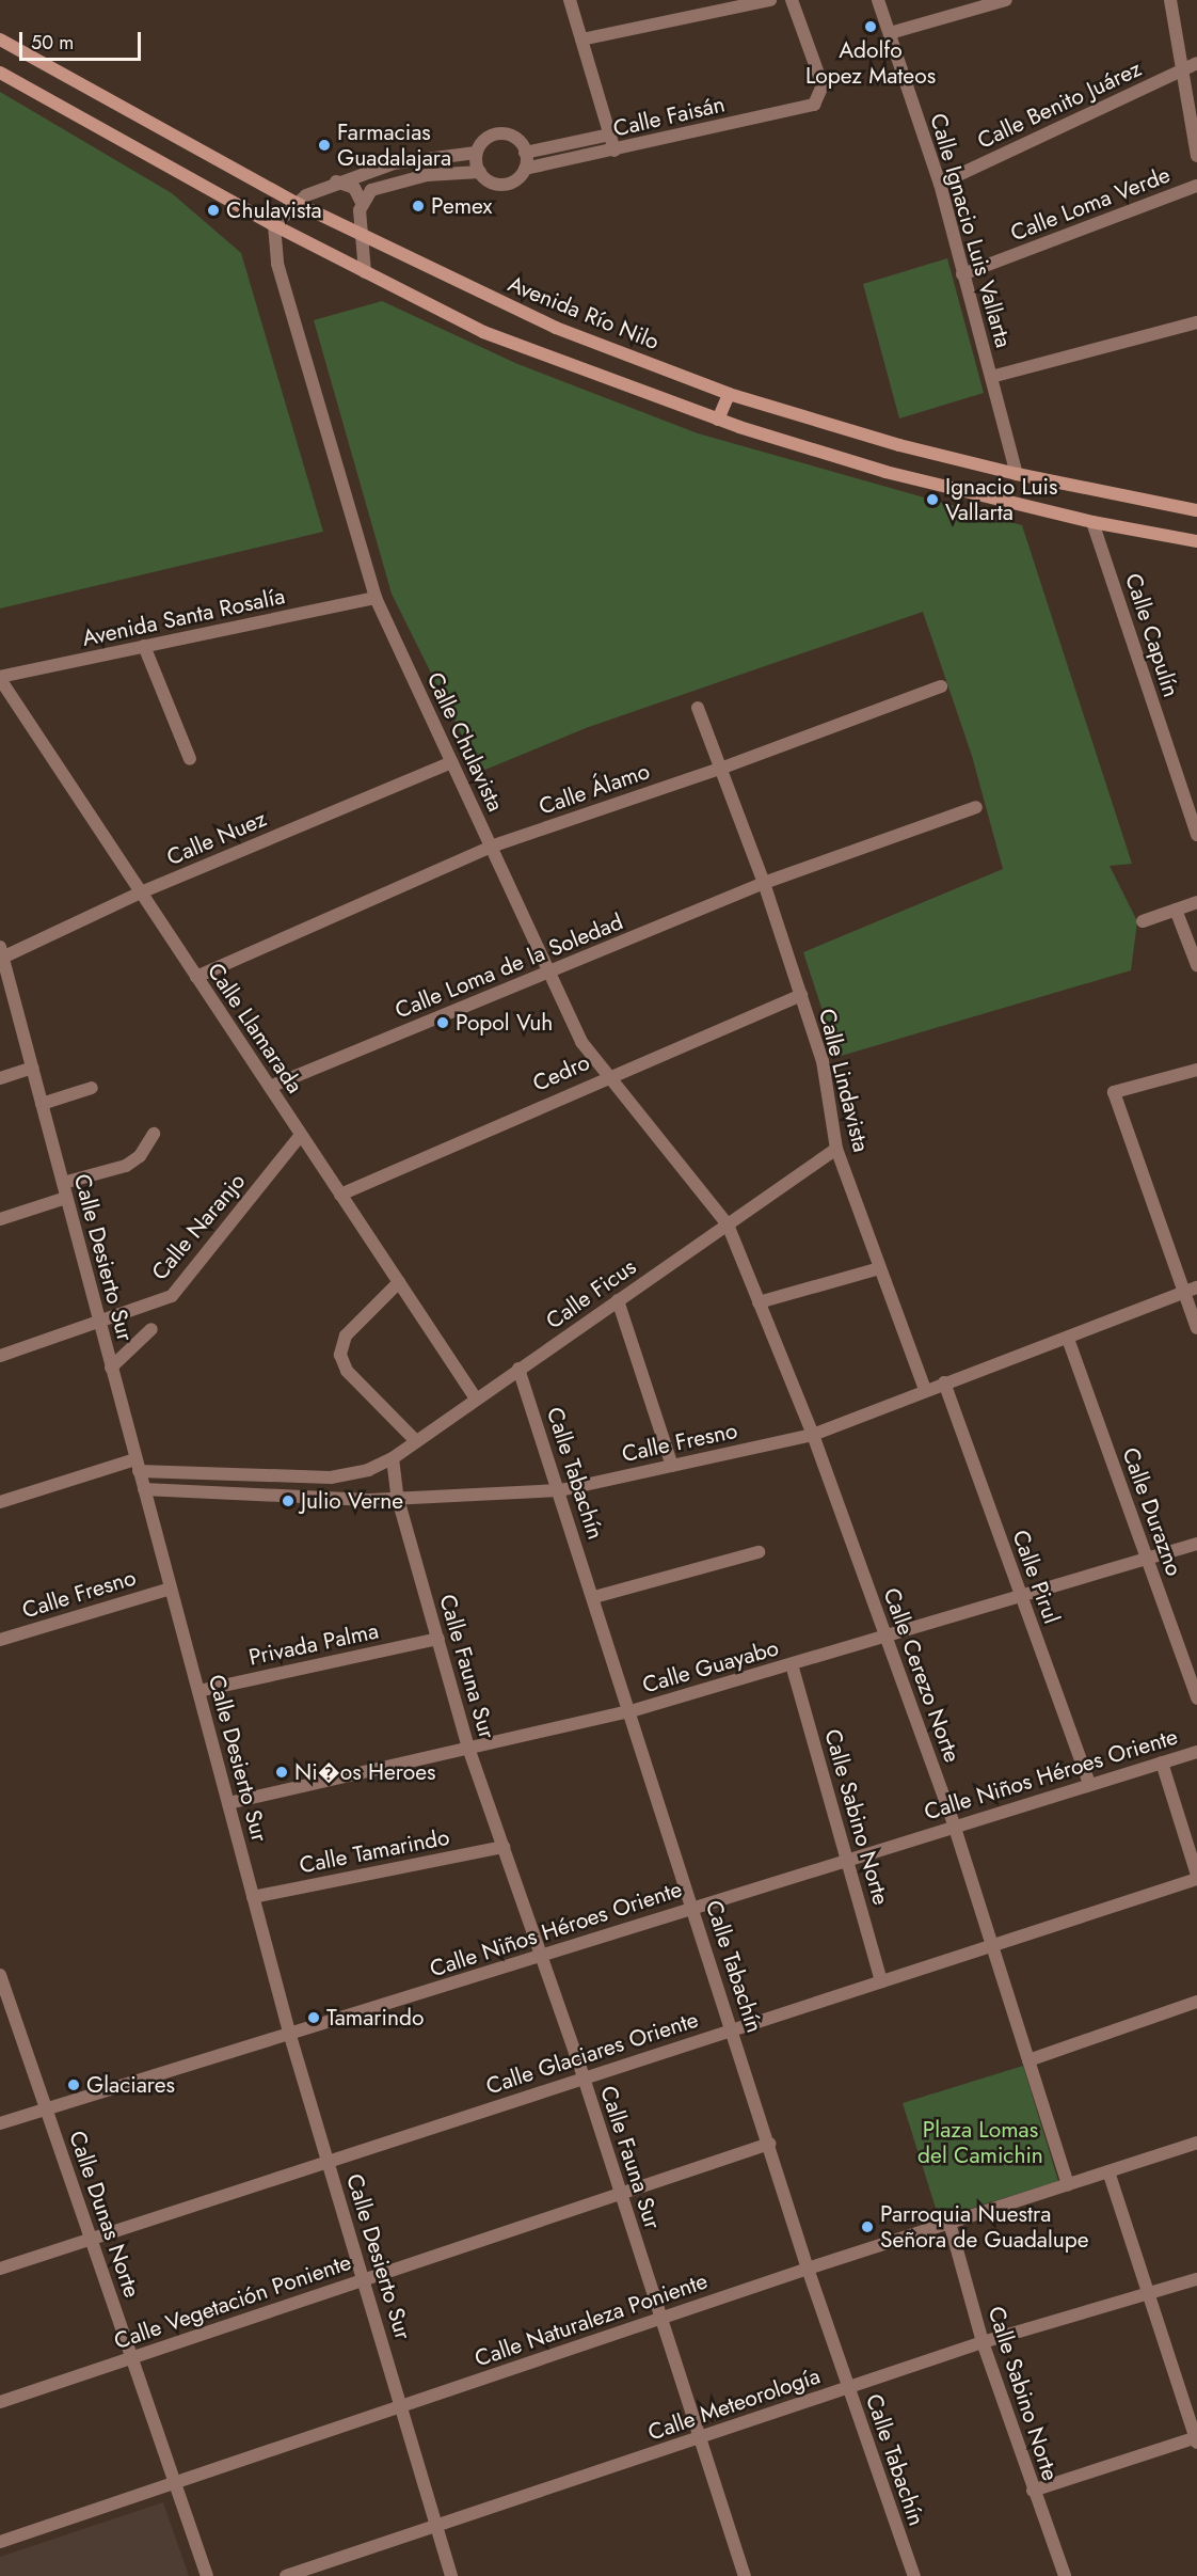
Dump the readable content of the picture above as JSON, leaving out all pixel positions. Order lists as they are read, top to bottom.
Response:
{
  "streets": {
    "main road": ["Avenida Río Nilo"],
    "street": [
      "Calle Benito Juárez",
      "Calle Faisán",
      "Calle Loma Verde",
      "Calle Ignacio Luis Vallarta",
      "Avenida Santa Rosalía",
      "Calle Capulín",
      "Calle Chulavista",
      "Calle Álamo",
      "Calle Nuez",
      "Calle Loma de la Soledad",
      "Calle Llamarada",
      "Cedro",
      "Calle Lindavista",
      "Calle Naranjo",
      "Calle Desierto Sur",
      "Calle Ficus",
      "Calle Fresno",
      "Calle Tabachín",
      "Calle Durazno",
      "Calle Pirul",
      "Privada Palma",
      "Calle Fauna Sur",
      "Calle Guayabo",
      "Calle Cerezo Norte",
      "Calle Niños Héroes Oriente",
      "Calle Sabino Norte",
      "Calle Tamarindo",
      "Calle Glaciares Oriente",
      "Calle Dunas Norte",
      "Calle Vegetación Poniente",
      "Calle Naturaleza Poniente",
      "Calle Meteorología"
    ]
  },
  "crossings": [
    ["Calle Benito Juárez", "Calle Ignacio Luis Vallarta"],
    ["Calle Loma Verde", "Calle Ignacio Luis Vallarta"],
    ["Calle Ignacio Luis Vallarta", "Avenida Río Nilo"],
    ["Avenida Santa Rosalía", "Calle Chulavista"],
    ["Avenida Santa Rosalía", "Calle Llamarada"],
    ["Calle Chulavista", "Calle Álamo"],
    ["Calle Chulavista", "Calle Nuez"],
    ["Calle Chulavista", "Calle Loma de la Soledad"],
    ["Calle Chulavista", "Cedro"],
    ["Calle Chulavista", "Calle Ficus"],
    ["Calle Chulavista", "Calle Cerezo Norte"],
    ["Calle Álamo", "Calle Llamarada"],
    ["Calle Álamo", "Calle Lindavista"],
    ["Calle Nuez", "Calle Llamarada"],
    ["Calle Nuez", "Calle Desierto Sur"],
    ["Calle Loma de la Soledad", "Calle Llamarada"],
    ["Calle Loma de la Soledad", "Calle Lindavista"],
    ["Calle Llamarada", "Cedro"],
    ["Calle Llamarada", "Calle Naranjo"],
    ["Calle Llamarada", "Calle Ficus"],
    ["Cedro", "Calle Lindavista"],
    ["Calle Lindavista", "Calle Ficus"],
    ["Calle Lindavista", "Calle Fresno"],
    ["Calle Naranjo", "Calle Desierto Sur"],
    ["Calle Desierto Sur", "Calle Ficus"],
    ["Calle Desierto Sur", "Calle Fresno"],
    ["Calle Desierto Sur", "Privada Palma"],
    ["Calle Desierto Sur", "Calle Guayabo"],
    ["Calle Desierto Sur", "Calle Niños Héroes Oriente"],
    ["Calle Desierto Sur", "Calle Tamarindo"],
    ["Calle Desierto Sur", "Calle Glaciares Oriente"],
    ["Calle Desierto Sur", "Calle Vegetación Poniente"],
    ["Calle Desierto Sur", "Calle Naturaleza Poniente"],
    ["Calle Desierto Sur", "Calle Meteorología"],
    ["Calle Ficus", "Calle Tabachín"],
    ["Calle Ficus", "Calle Fauna Sur"],
    ["Calle Ficus", "Calle Cerezo Norte"],
    ["Calle Fresno", "Calle Tabachín"],
    ["Calle Fresno", "Calle Durazno"],
    ["Calle Fresno", "Calle Pirul"],
    ["Calle Fresno", "Calle Fauna Sur"],
    ["Calle Fresno", "Calle Cerezo Norte"],
    ["Calle Tabachín", "Calle Guayabo"],
    ["Calle Tabachín", "Calle Niños Héroes Oriente"],
    ["Calle Tabachín", "Calle Glaciares Oriente"],
    ["Calle Tabachín", "Calle Vegetación Poniente"],
    ["Calle Tabachín", "Calle Naturaleza Poniente"],
    ["Calle Tabachín", "Calle Meteorología"],
    ["Calle Durazno", "Calle Guayabo"],
    ["Calle Pirul", "Calle Guayabo"],
    ["Calle Pirul", "Calle Niños Héroes Oriente"],
    ["Privada Palma", "Calle Fauna Sur"],
    ["Calle Fauna Sur", "Calle Guayabo"],
    ["Calle Fauna Sur", "Calle Niños Héroes Oriente"],
    ["Calle Fauna Sur", "Calle Tamarindo"],
    ["Calle Fauna Sur", "Calle Glaciares Oriente"],
    ["Calle Fauna Sur", "Calle Vegetación Poniente"],
    ["Calle Fauna Sur", "Calle Naturaleza Poniente"],
    ["Calle Fauna Sur", "Calle Meteorología"],
    ["Calle Guayabo", "Calle Cerezo Norte"],
    ["Calle Guayabo", "Calle Sabino Norte"],
    ["Calle Cerezo Norte", "Calle Niños Héroes Oriente"],
    ["Calle Cerezo Norte", "Calle Glaciares Oriente"],
    ["Calle Cerezo Norte", "Calle Naturaleza Poniente"],
    ["Calle Niños Héroes Oriente", "Calle Sabino Norte"],
    ["Calle Niños Héroes Oriente", "Calle Dunas Norte"],
    ["Calle Sabino Norte", "Calle Glaciares Oriente"],
    ["Calle Sabino Norte", "Calle Naturaleza Poniente"],
    ["Calle Sabino Norte", "Calle Meteorología"],
    ["Calle Glaciares Oriente", "Calle Dunas Norte"],
    ["Calle Dunas Norte", "Calle Vegetación Poniente"],
    ["Calle Dunas Norte", "Calle Naturaleza Poniente"]
  ],
  "parks": ["Plaza Lomas del Camichin"],
  "places": [
    "Adolfo Lopez Mateos",
    "Farmacias Guadalajara",
    "Pemex",
    "Chulavista",
    "Ignacio Luis Vallarta",
    "Popol Vuh",
    "Julio Verne",
    "Ni�os Heroes",
    "Tamarindo",
    "Glaciares",
    "Parroquia Nuestra Señora de Guadalupe"
  ],
  "scale_bar": "50 m"
}
